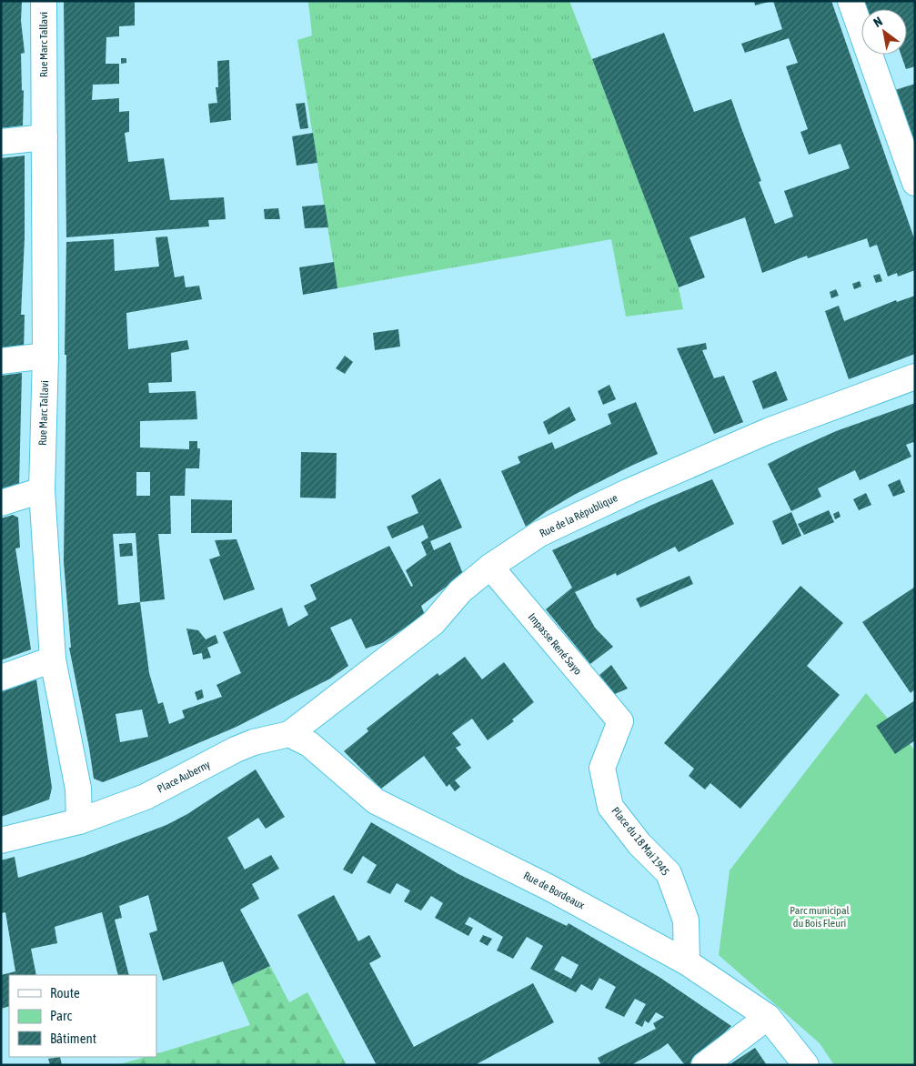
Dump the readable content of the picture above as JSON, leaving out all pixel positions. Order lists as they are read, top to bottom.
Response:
{
  "streets": {
    "street": [
      "Rue Marc Tallavi",
      "Rue de la République",
      "Impasse René Sayo",
      "Place Auberny",
      "Place du 18 Mai 1945",
      "Rue de Bordeaux"
    ]
  },
  "crossings": [
    ["Rue Marc Tallavi", "Place Auberny"],
    ["Rue de la République", "Impasse René Sayo"],
    ["Rue de la République", "Place Auberny"],
    ["Rue de la République", "Rue de Bordeaux"],
    ["Impasse René Sayo", "Place du 18 Mai 1945"],
    ["Place Auberny", "Rue de Bordeaux"],
    ["Place du 18 Mai 1945", "Rue de Bordeaux"]
  ],
  "parks": ["Parc municipal du Bois Fleuri"],
  "legend": ["Route", "Parc", "Bâtiment"],
  "north": "top left"
}
